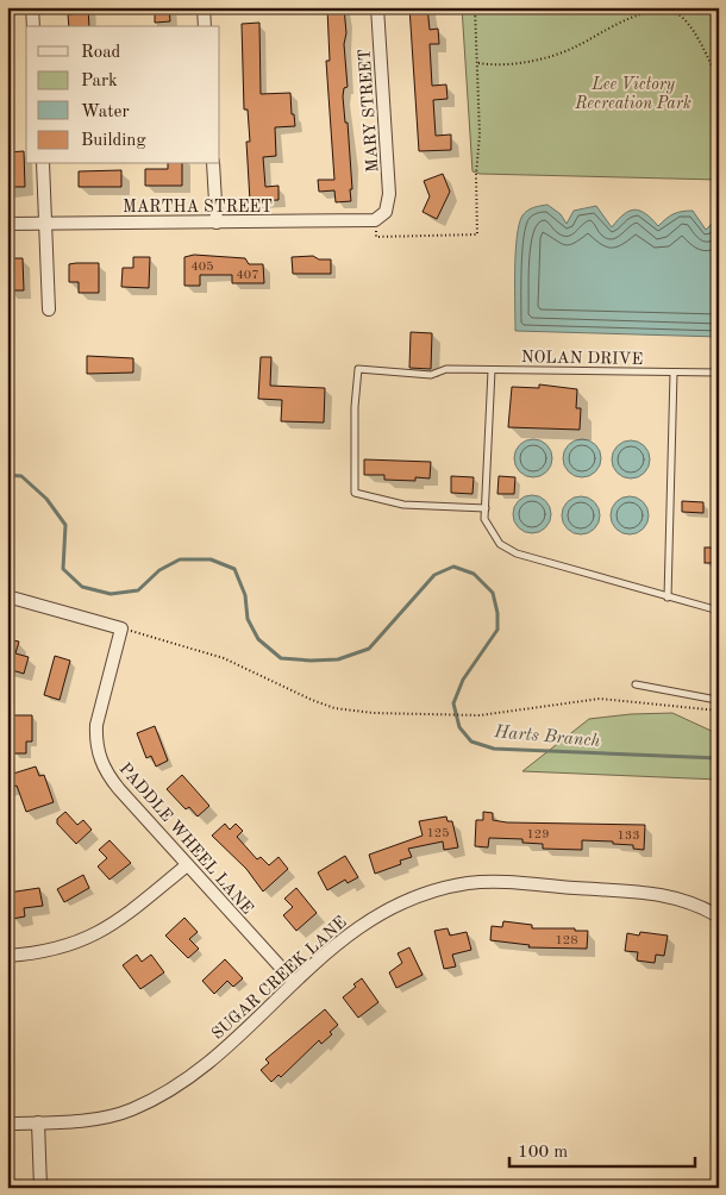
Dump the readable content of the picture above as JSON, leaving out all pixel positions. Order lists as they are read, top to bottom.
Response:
{
  "streets": {
    "street": [
      "MARY STREET",
      "MARTHA STREET",
      "PADDLE WHEEL LANE",
      "SUGAR CREEK LANE"
    ],
    "lane": ["NOLAN DRIVE"]
  },
  "crossings": [
    ["MARY STREET", "MARTHA STREET"],
    ["PADDLE WHEEL LANE", "SUGAR CREEK LANE"]
  ],
  "water": ["Harts Branch"],
  "parks": ["Lee Victory Recreation Park"],
  "house_numbers": [
    "405",
    "407",
    "125",
    "129",
    "133",
    "128"
  ],
  "legend": [
    "Road",
    "Park",
    "Water",
    "Building"
  ],
  "scale_bar": "100 m"
}
